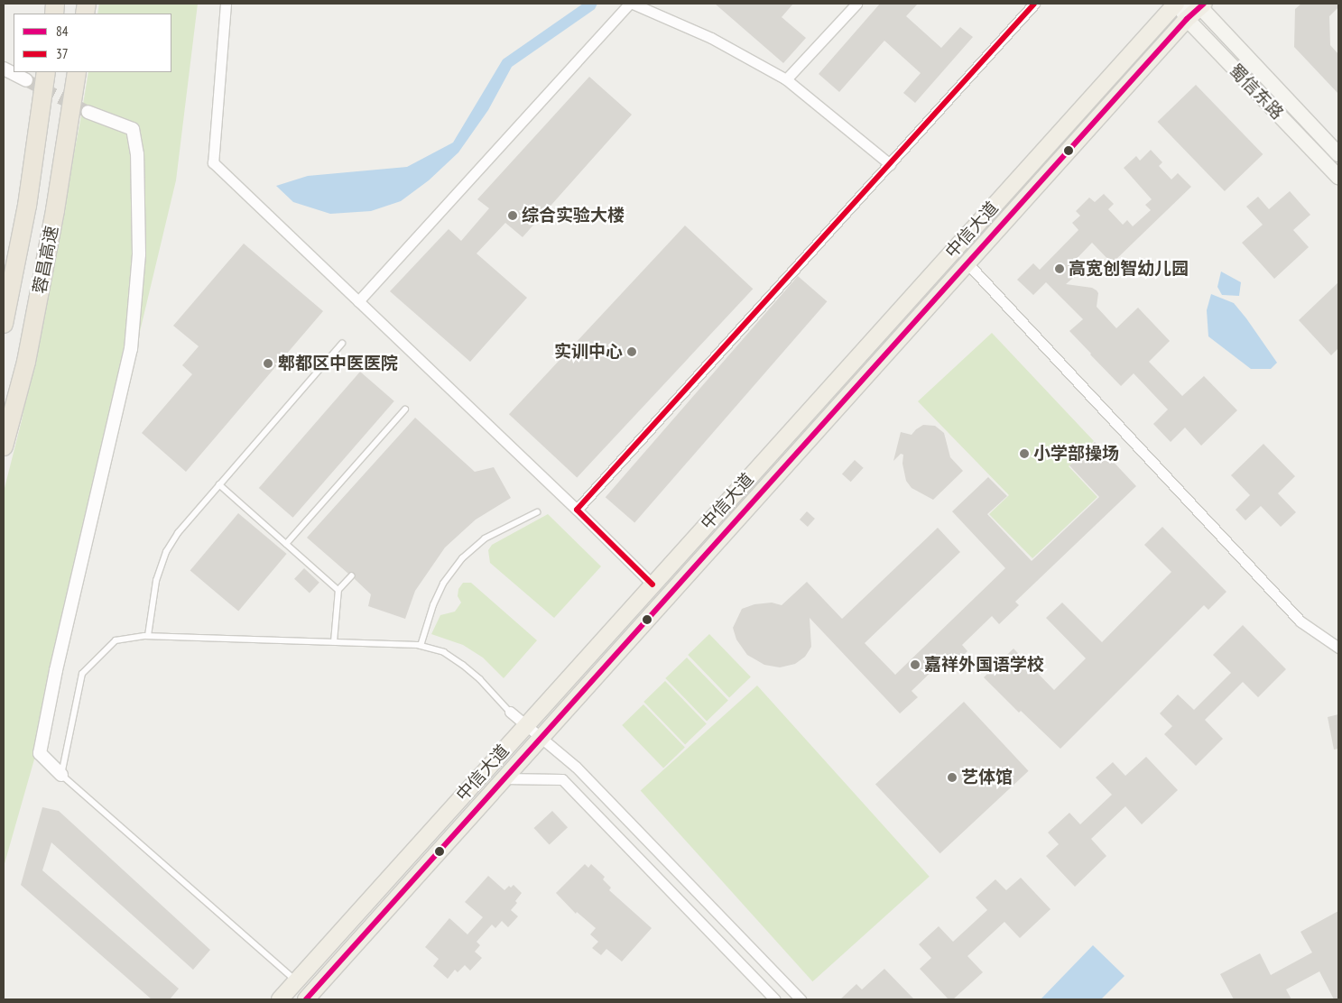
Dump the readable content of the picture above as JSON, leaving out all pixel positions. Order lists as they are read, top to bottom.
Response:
{
  "streets": {
    "highway": ["蓉昌高速"],
    "main road": ["蜀信东路", "中信大道"]
  },
  "crossings": [
    ["蜀信东路", "中信大道"]
  ],
  "places": [
    "综合实验大楼",
    "高宽创智幼儿园",
    "实训中心",
    "郫都区中医医院",
    "小学部操场",
    "嘉祥外国语学校",
    "艺体馆"
  ],
  "lines": ["transit line 84", "transit line 37"],
  "legend": ["84", "37"]
}
